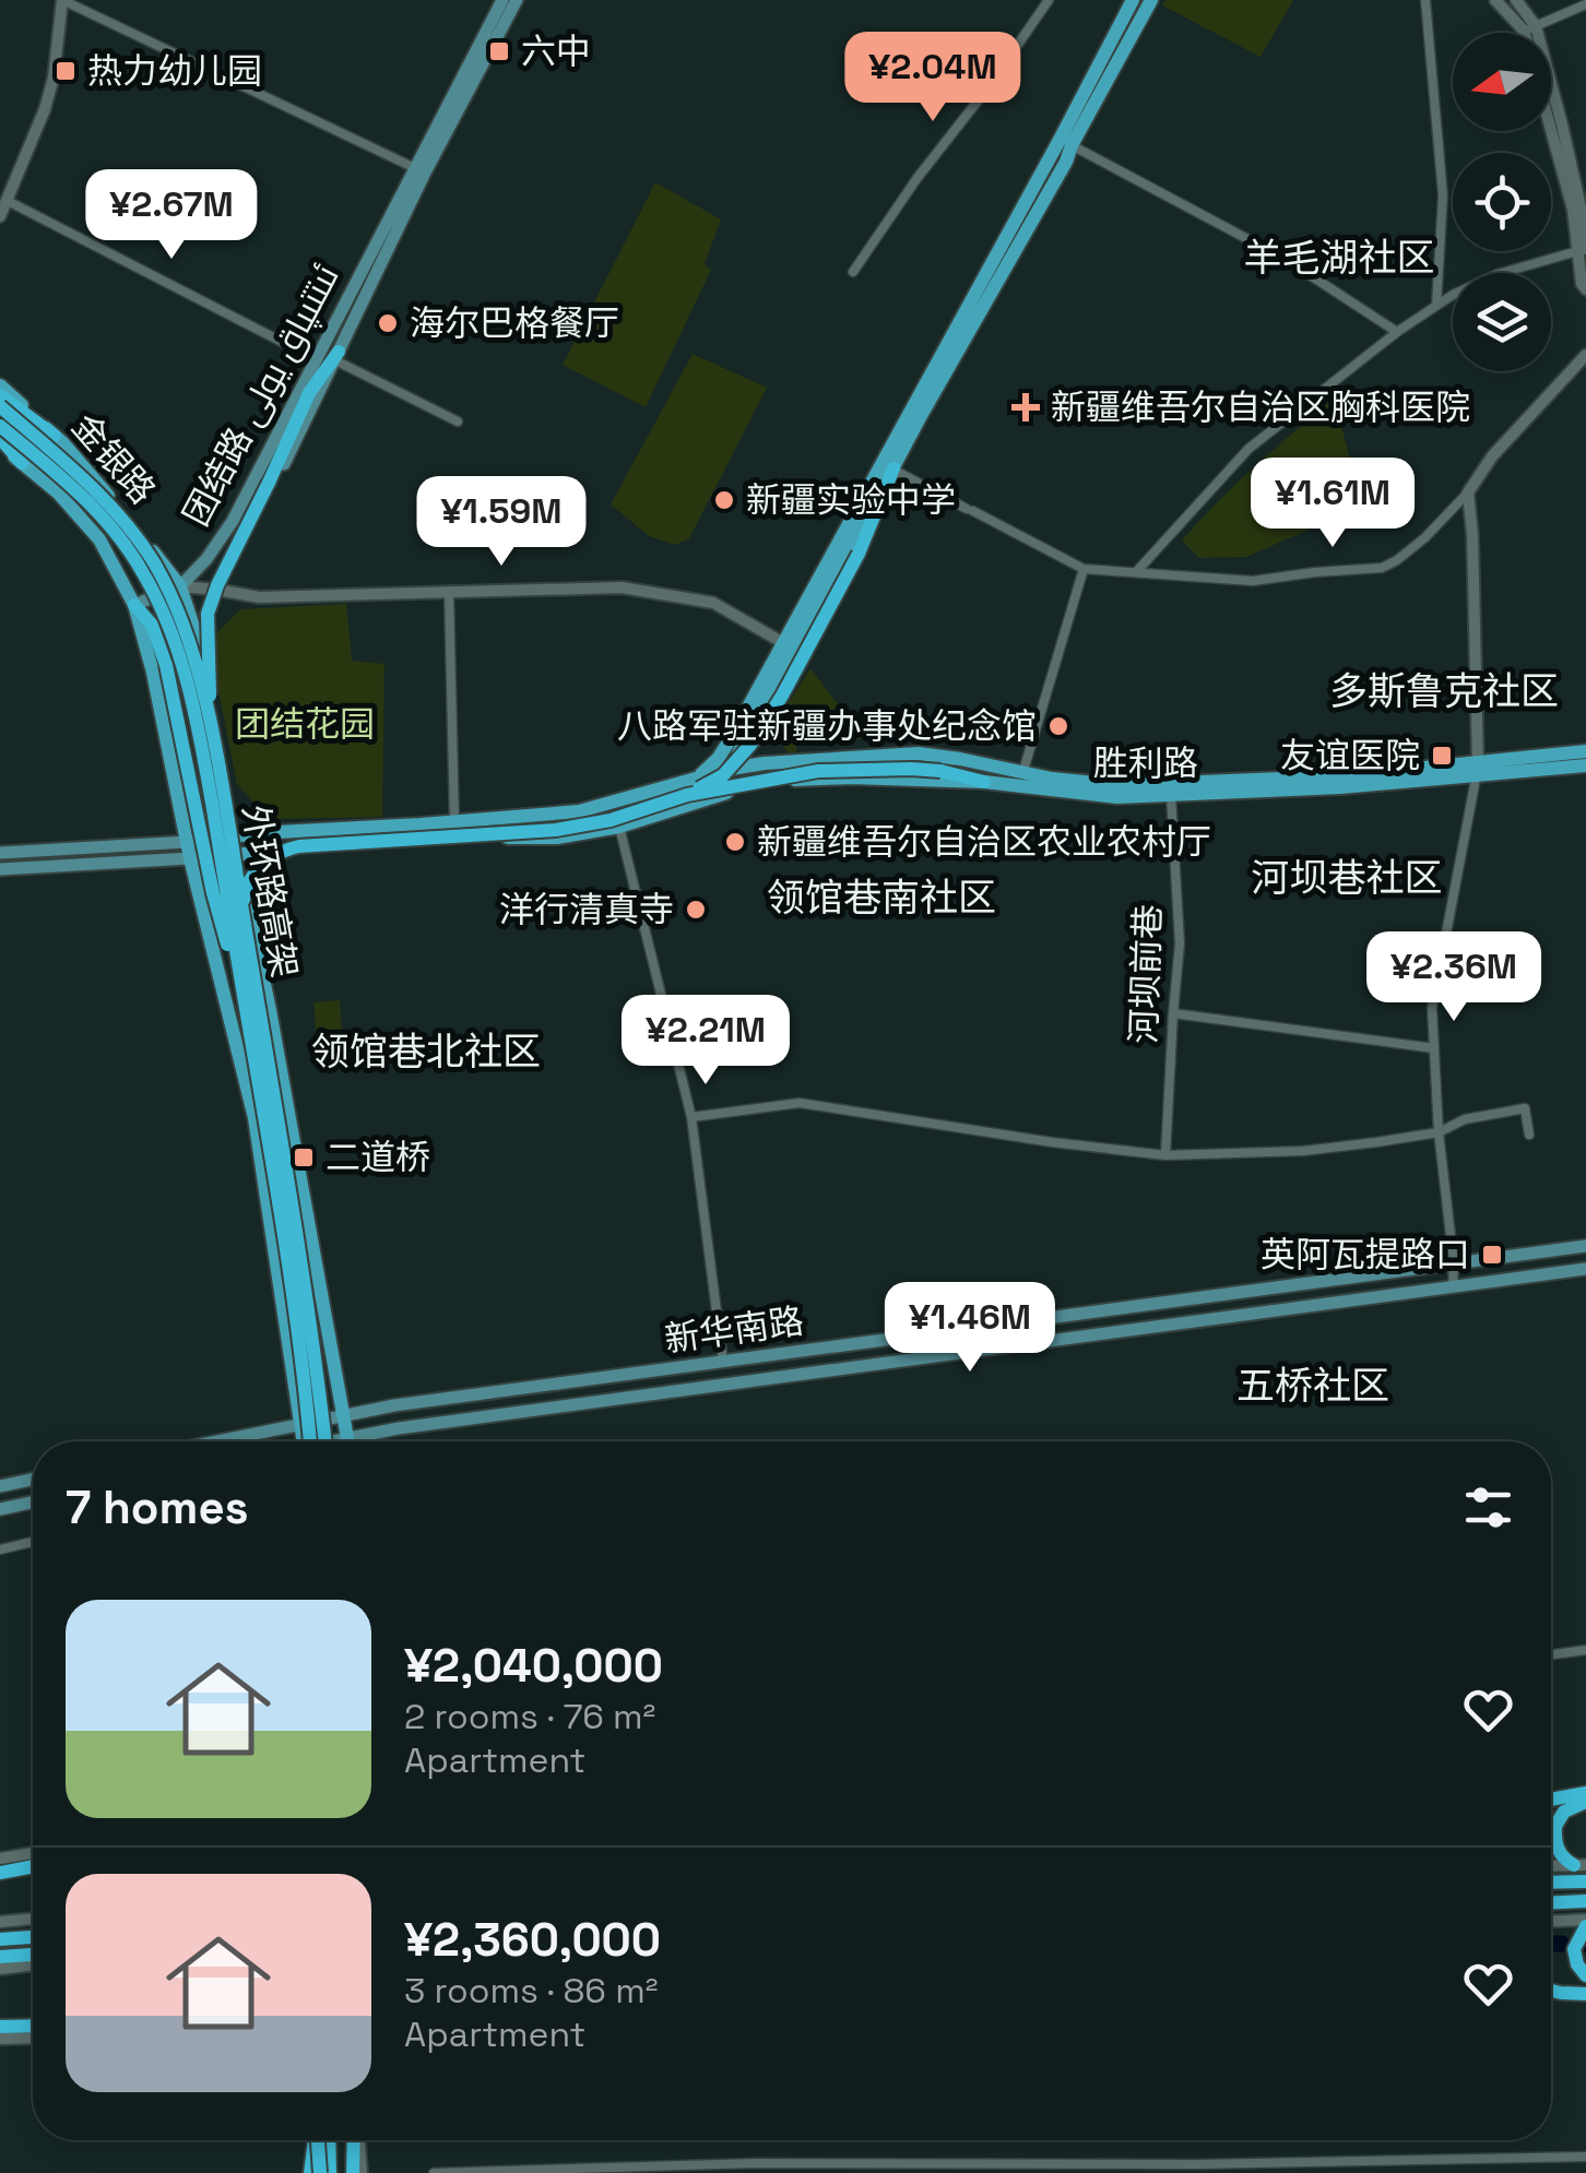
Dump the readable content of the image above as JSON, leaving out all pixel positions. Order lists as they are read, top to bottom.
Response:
{
  "streets": {
    "highway": ["外环路高架"],
    "main road": [
      "团结路 ئىتتىپاق يولى",
      "金银路",
      "胜利路",
      "新华南路"
    ],
    "street": ["河坝前巷"]
  },
  "crossings": [
    ["团结路 ئىتتىپاق يولى", "金银路"],
    ["团结路 ئىتتىپاق يولى", "胜利路"],
    ["团结路 ئىتتىپاق يولى", "新华南路"],
    ["胜利路", "河坝前巷"],
    ["外环路高架", "新华南路"]
  ],
  "districts": [
    "羊毛湖社区",
    "多斯鲁克社区",
    "河坝巷社区",
    "领馆巷南社区",
    "领馆巷北社区",
    "五桥社区"
  ],
  "parks": ["团结花园"],
  "places": {
    "transit": [
      "六中",
      "热力幼儿园",
      "友谊医院",
      "二道桥",
      "英阿瓦提路口"
    ],
    "other": [
      "海尔巴格餐厅",
      "新疆实验中学",
      "八路军驻新疆办事处纪念馆",
      "新疆维吾尔自治区农业农村厅",
      "洋行清真寺"
    ],
    "health": ["新疆维吾尔自治区胸科医院"]
  },
  "north": "left",
  "page": {
    "price": [
      "¥2.04M",
      "¥2.67M",
      "¥1.61M",
      "¥1.59M",
      "¥2.36M",
      "¥2.21M",
      "¥1.46M"
    ],
    "heading": "7 homes",
    "list": [
      {
        "name": "¥2,040,000",
        "note": "2 rooms · 76 m² · Apartment"
      },
      {
        "name": "¥2,360,000",
        "note": "3 rooms · 86 m² · Apartment"
      }
    ]
  }
}
